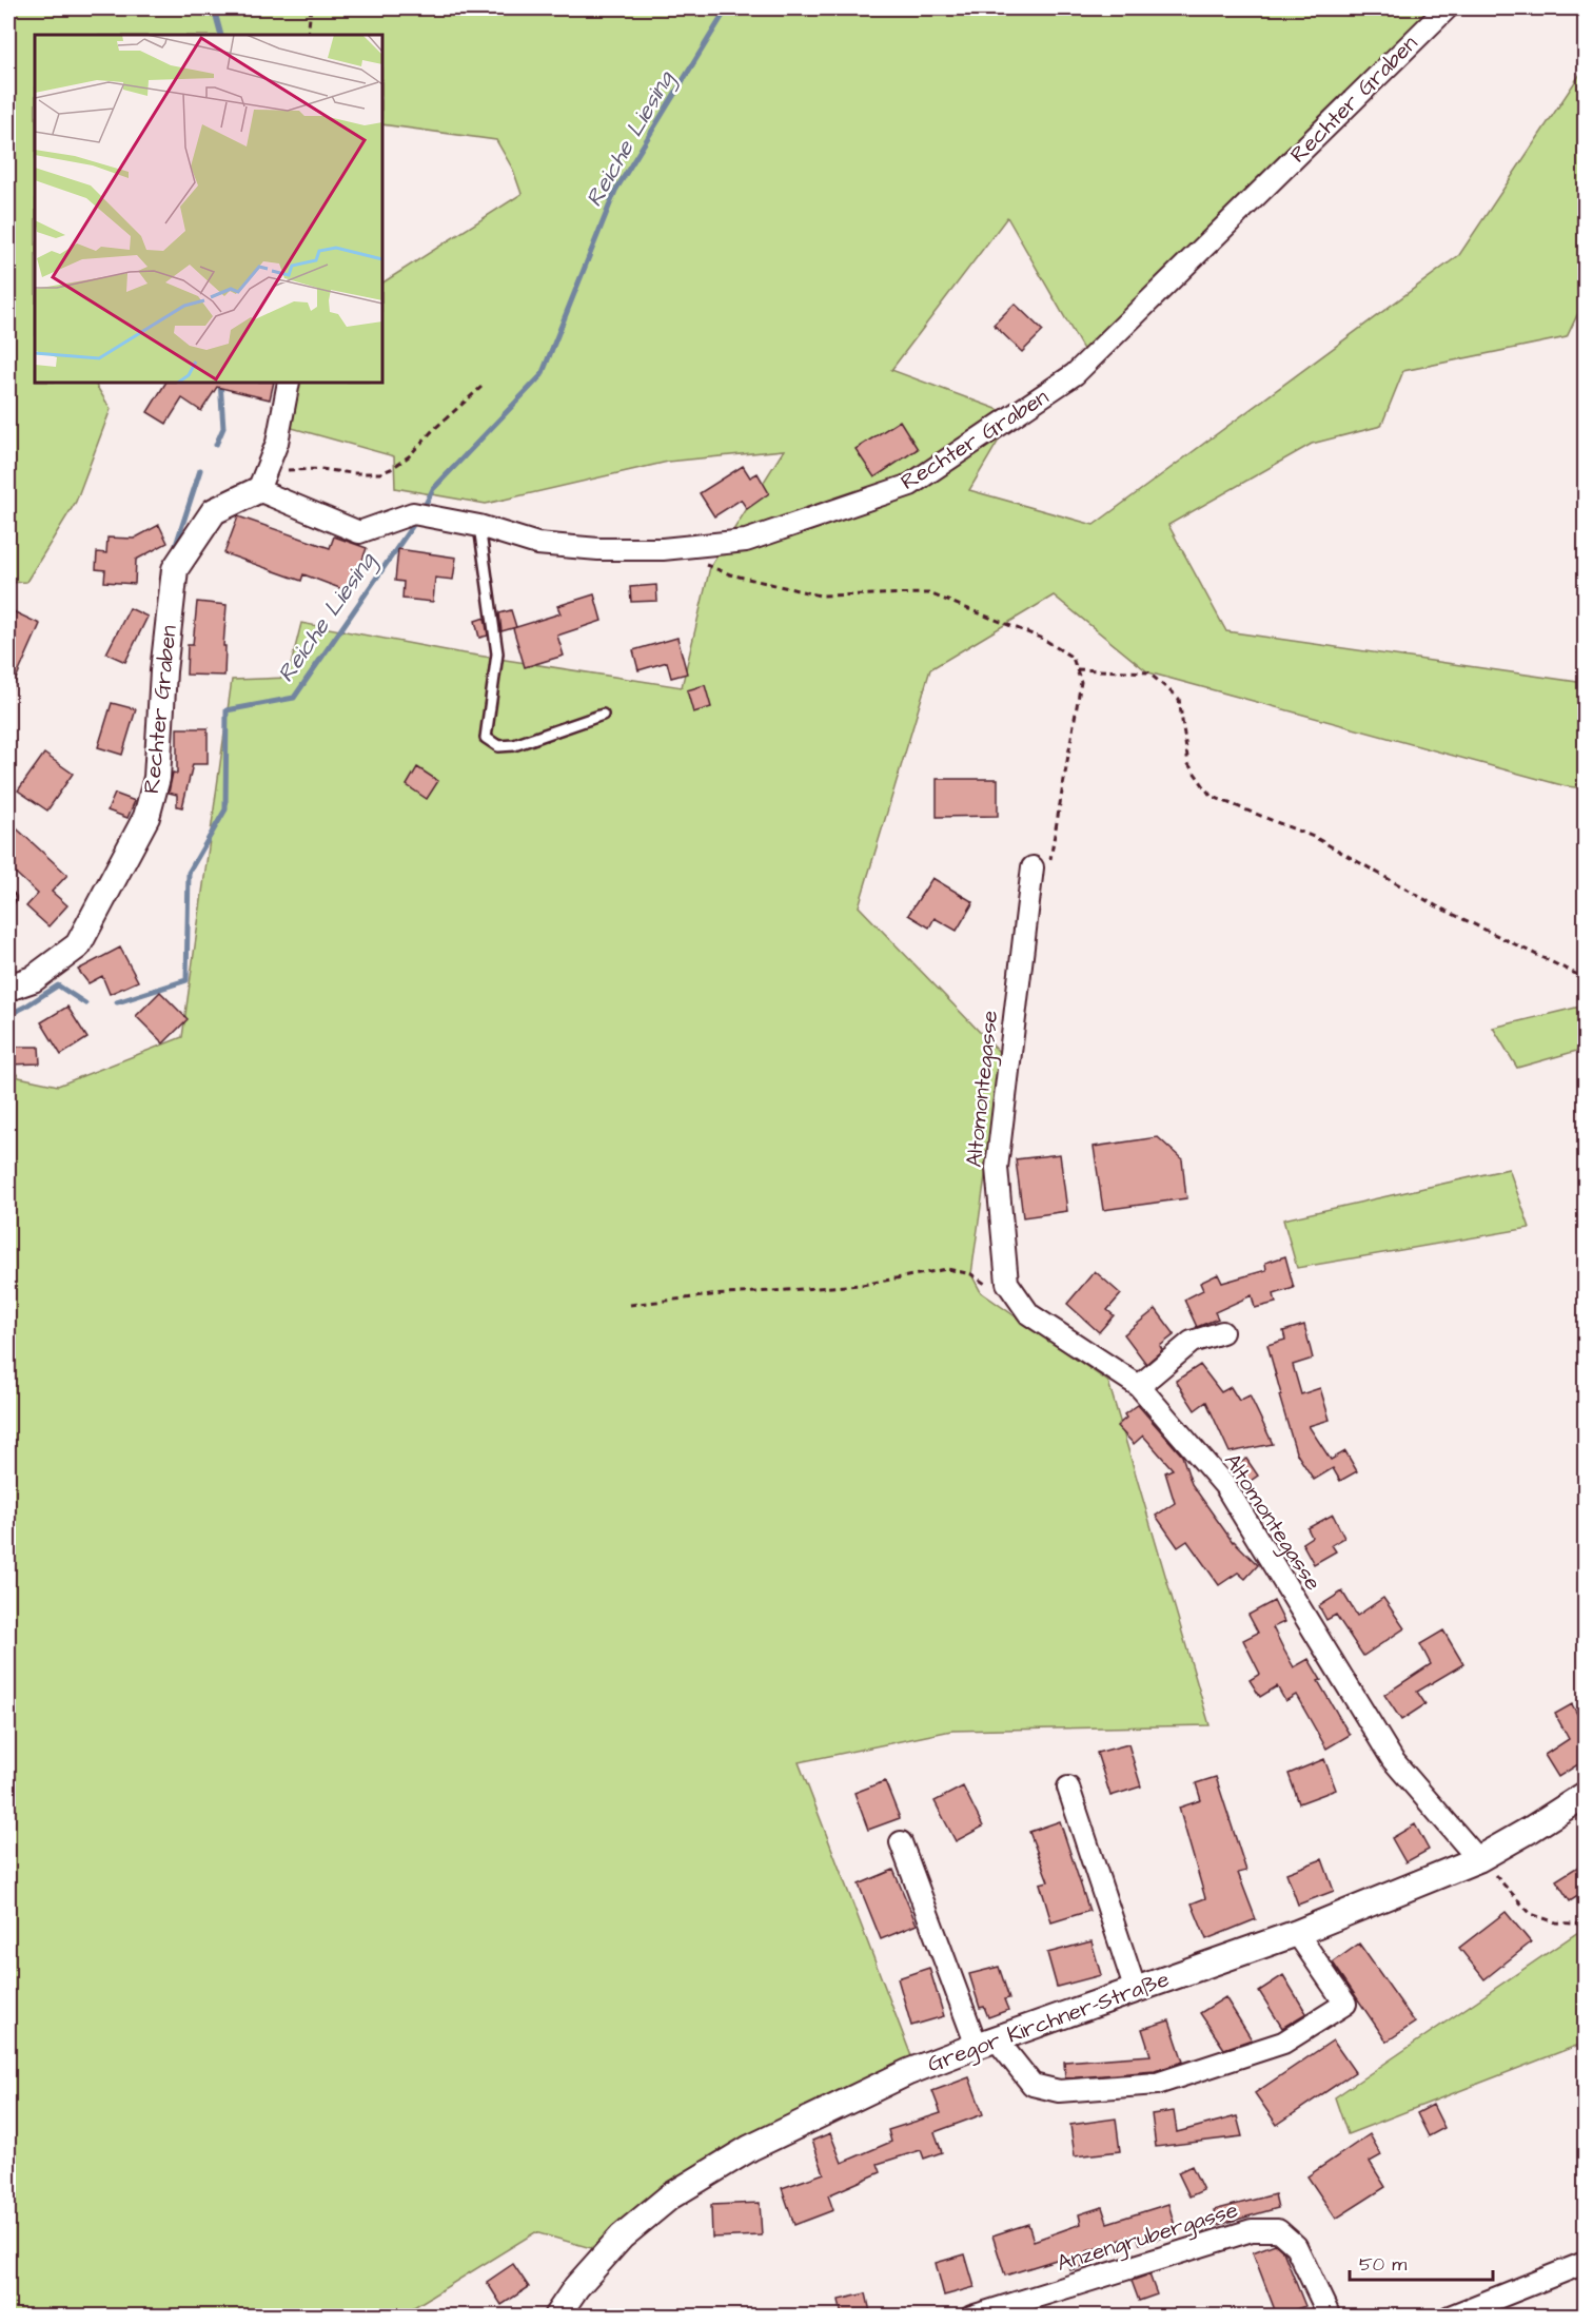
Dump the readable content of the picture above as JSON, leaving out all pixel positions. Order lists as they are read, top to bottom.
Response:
{
  "streets": {
    "street": [
      "Rechter Graben",
      "Altomontegasse",
      "Gregor Kirchner-Straße",
      "Anzengrubergasse"
    ]
  },
  "crossings": [
    ["Altomontegasse", "Gregor Kirchner-Straße"]
  ],
  "water": ["Reiche Liesing"],
  "scale_bar": "50 m"
}
